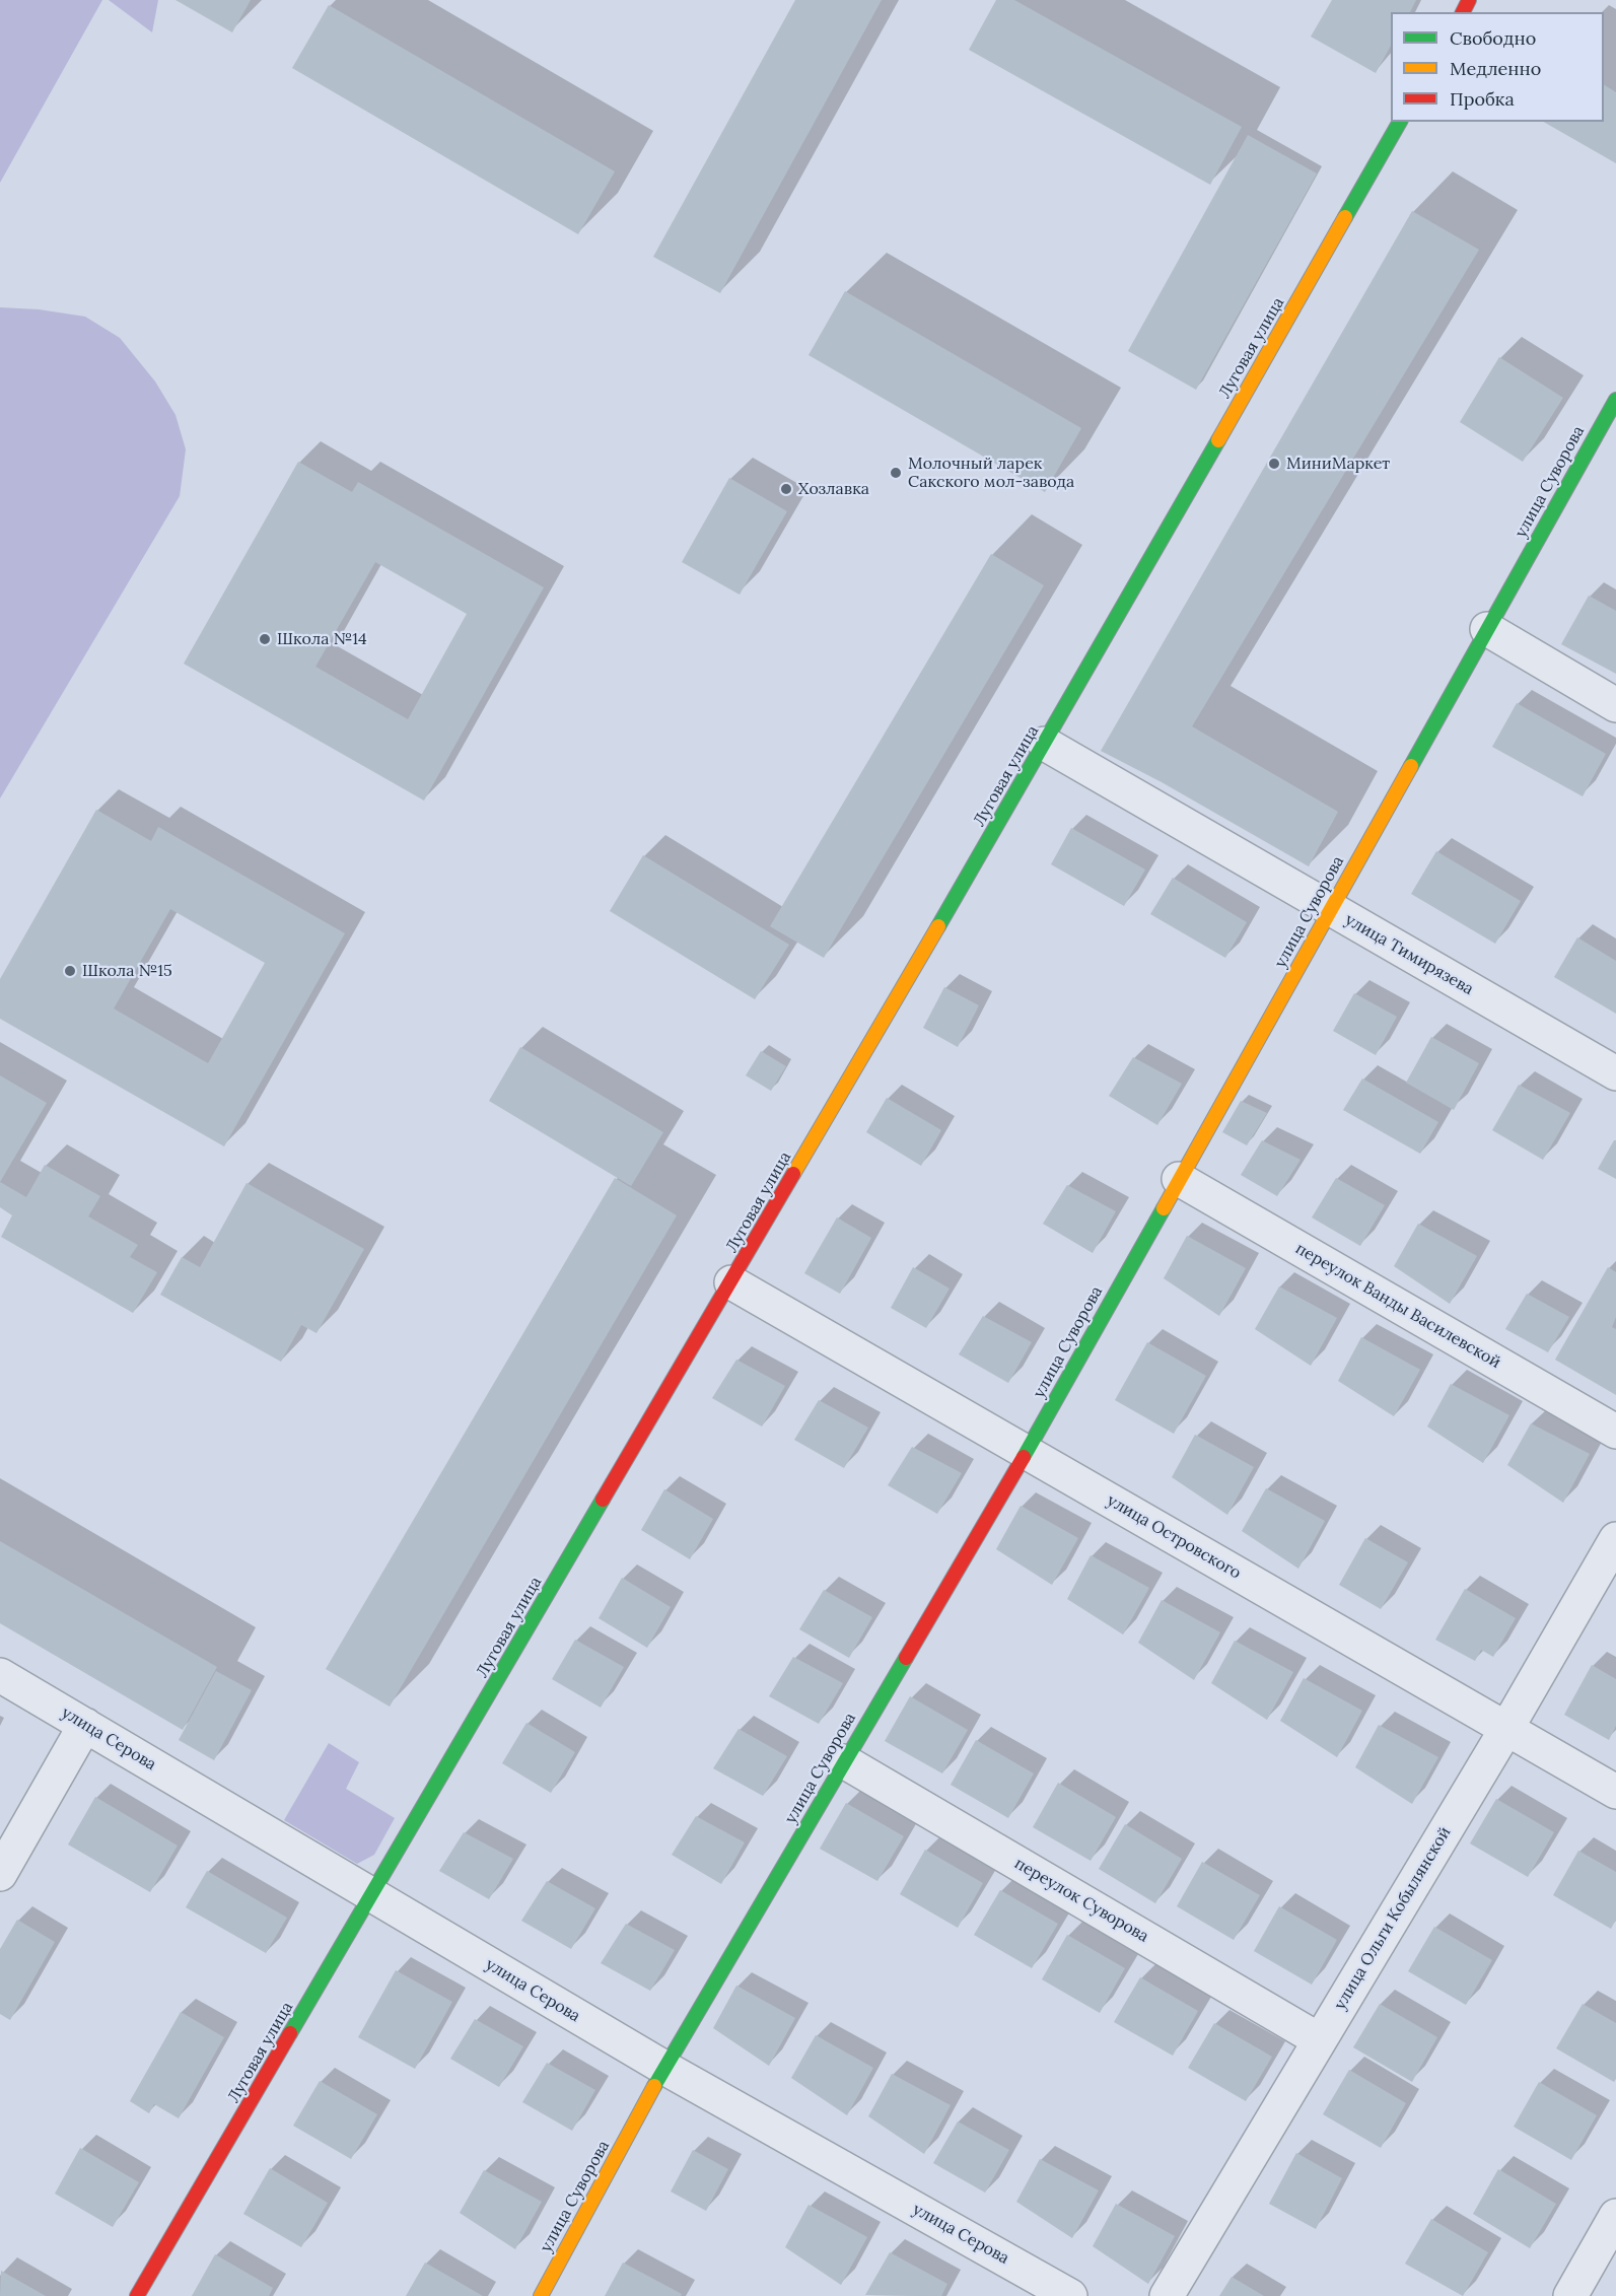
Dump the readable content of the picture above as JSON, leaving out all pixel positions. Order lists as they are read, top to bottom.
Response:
{
  "streets": {
    "street": [
      "Луговая улица",
      "улица Суворова",
      "улица Тимирязева",
      "переулок Ванды Василевской",
      "улица Островского",
      "улица Серова",
      "переулок Суворова",
      "улица Ольги Кобылянской"
    ]
  },
  "crossings": [
    ["Луговая улица", "улица Тимирязева"],
    ["Луговая улица", "улица Островского"],
    ["Луговая улица", "улица Серова"],
    ["улица Суворова", "улица Тимирязева"],
    ["улица Суворова", "переулок Ванды Василевской"],
    ["улица Суворова", "улица Островского"],
    ["улица Суворова", "улица Серова"],
    ["улица Суворова", "переулок Суворова"],
    ["улица Островского", "улица Ольги Кобылянской"],
    ["переулок Суворова", "улица Ольги Кобылянской"]
  ],
  "places": [
    "МиниМаркет",
    "Молочный ларек Сакского мол-завода",
    "Хозлавка",
    "Школа №14",
    "Школа №15"
  ],
  "legend": ["Свободно", "Медленно", "Пробка"]
}
